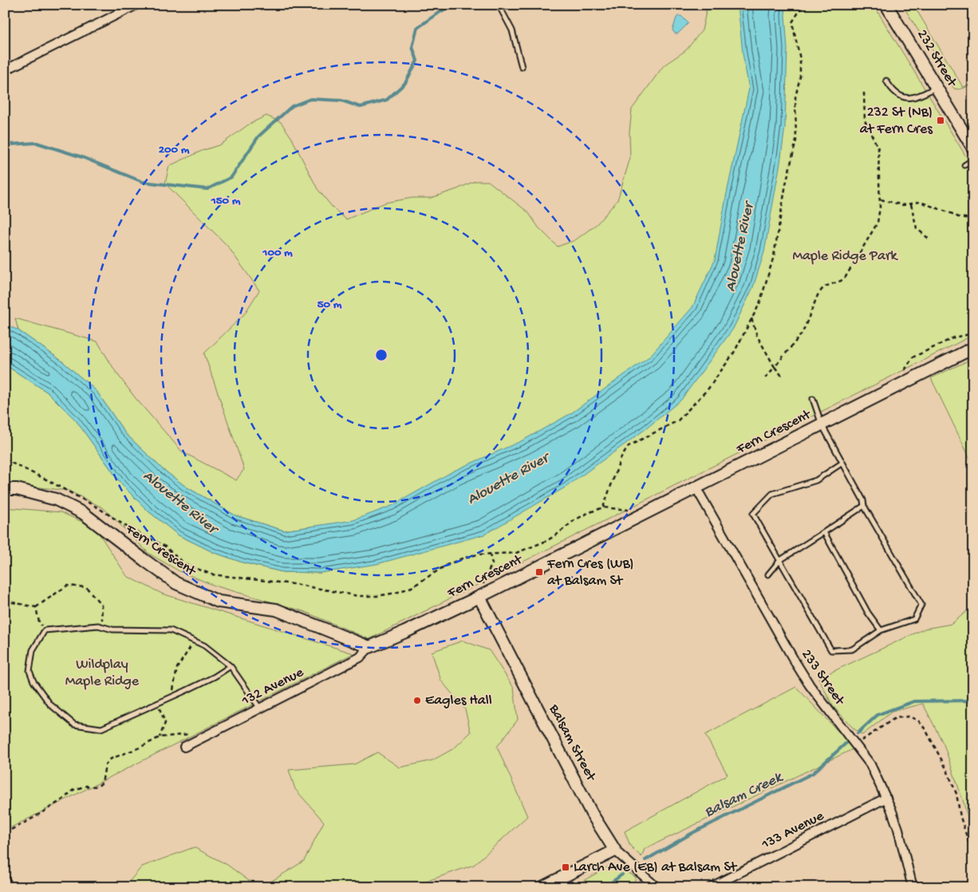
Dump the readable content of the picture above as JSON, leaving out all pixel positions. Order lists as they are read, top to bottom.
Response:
{
  "streets": {
    "street": [
      "232 Street",
      "Fern Crescent",
      "233 Street",
      "132 Avenue",
      "Balsam Street",
      "133 Avenue"
    ]
  },
  "crossings": [
    ["Fern Crescent", "233 Street"],
    ["Fern Crescent", "132 Avenue"],
    ["Fern Crescent", "Balsam Street"],
    ["233 Street", "133 Avenue"]
  ],
  "water": ["Alouette River", "Balsam Creek"],
  "parks": ["Maple Ridge Park", "Wildplay Maple Ridge"],
  "places": {
    "transit": ["232 St (NB) at Fern Cres", "Fern Cres (WB) at Balsam St", "Larch Ave (EB) at Balsam St"],
    "other": ["Eagles Hall"]
  },
  "rings": [
    "200 m",
    "150 m",
    "100 m",
    "50 m"
  ]
}
